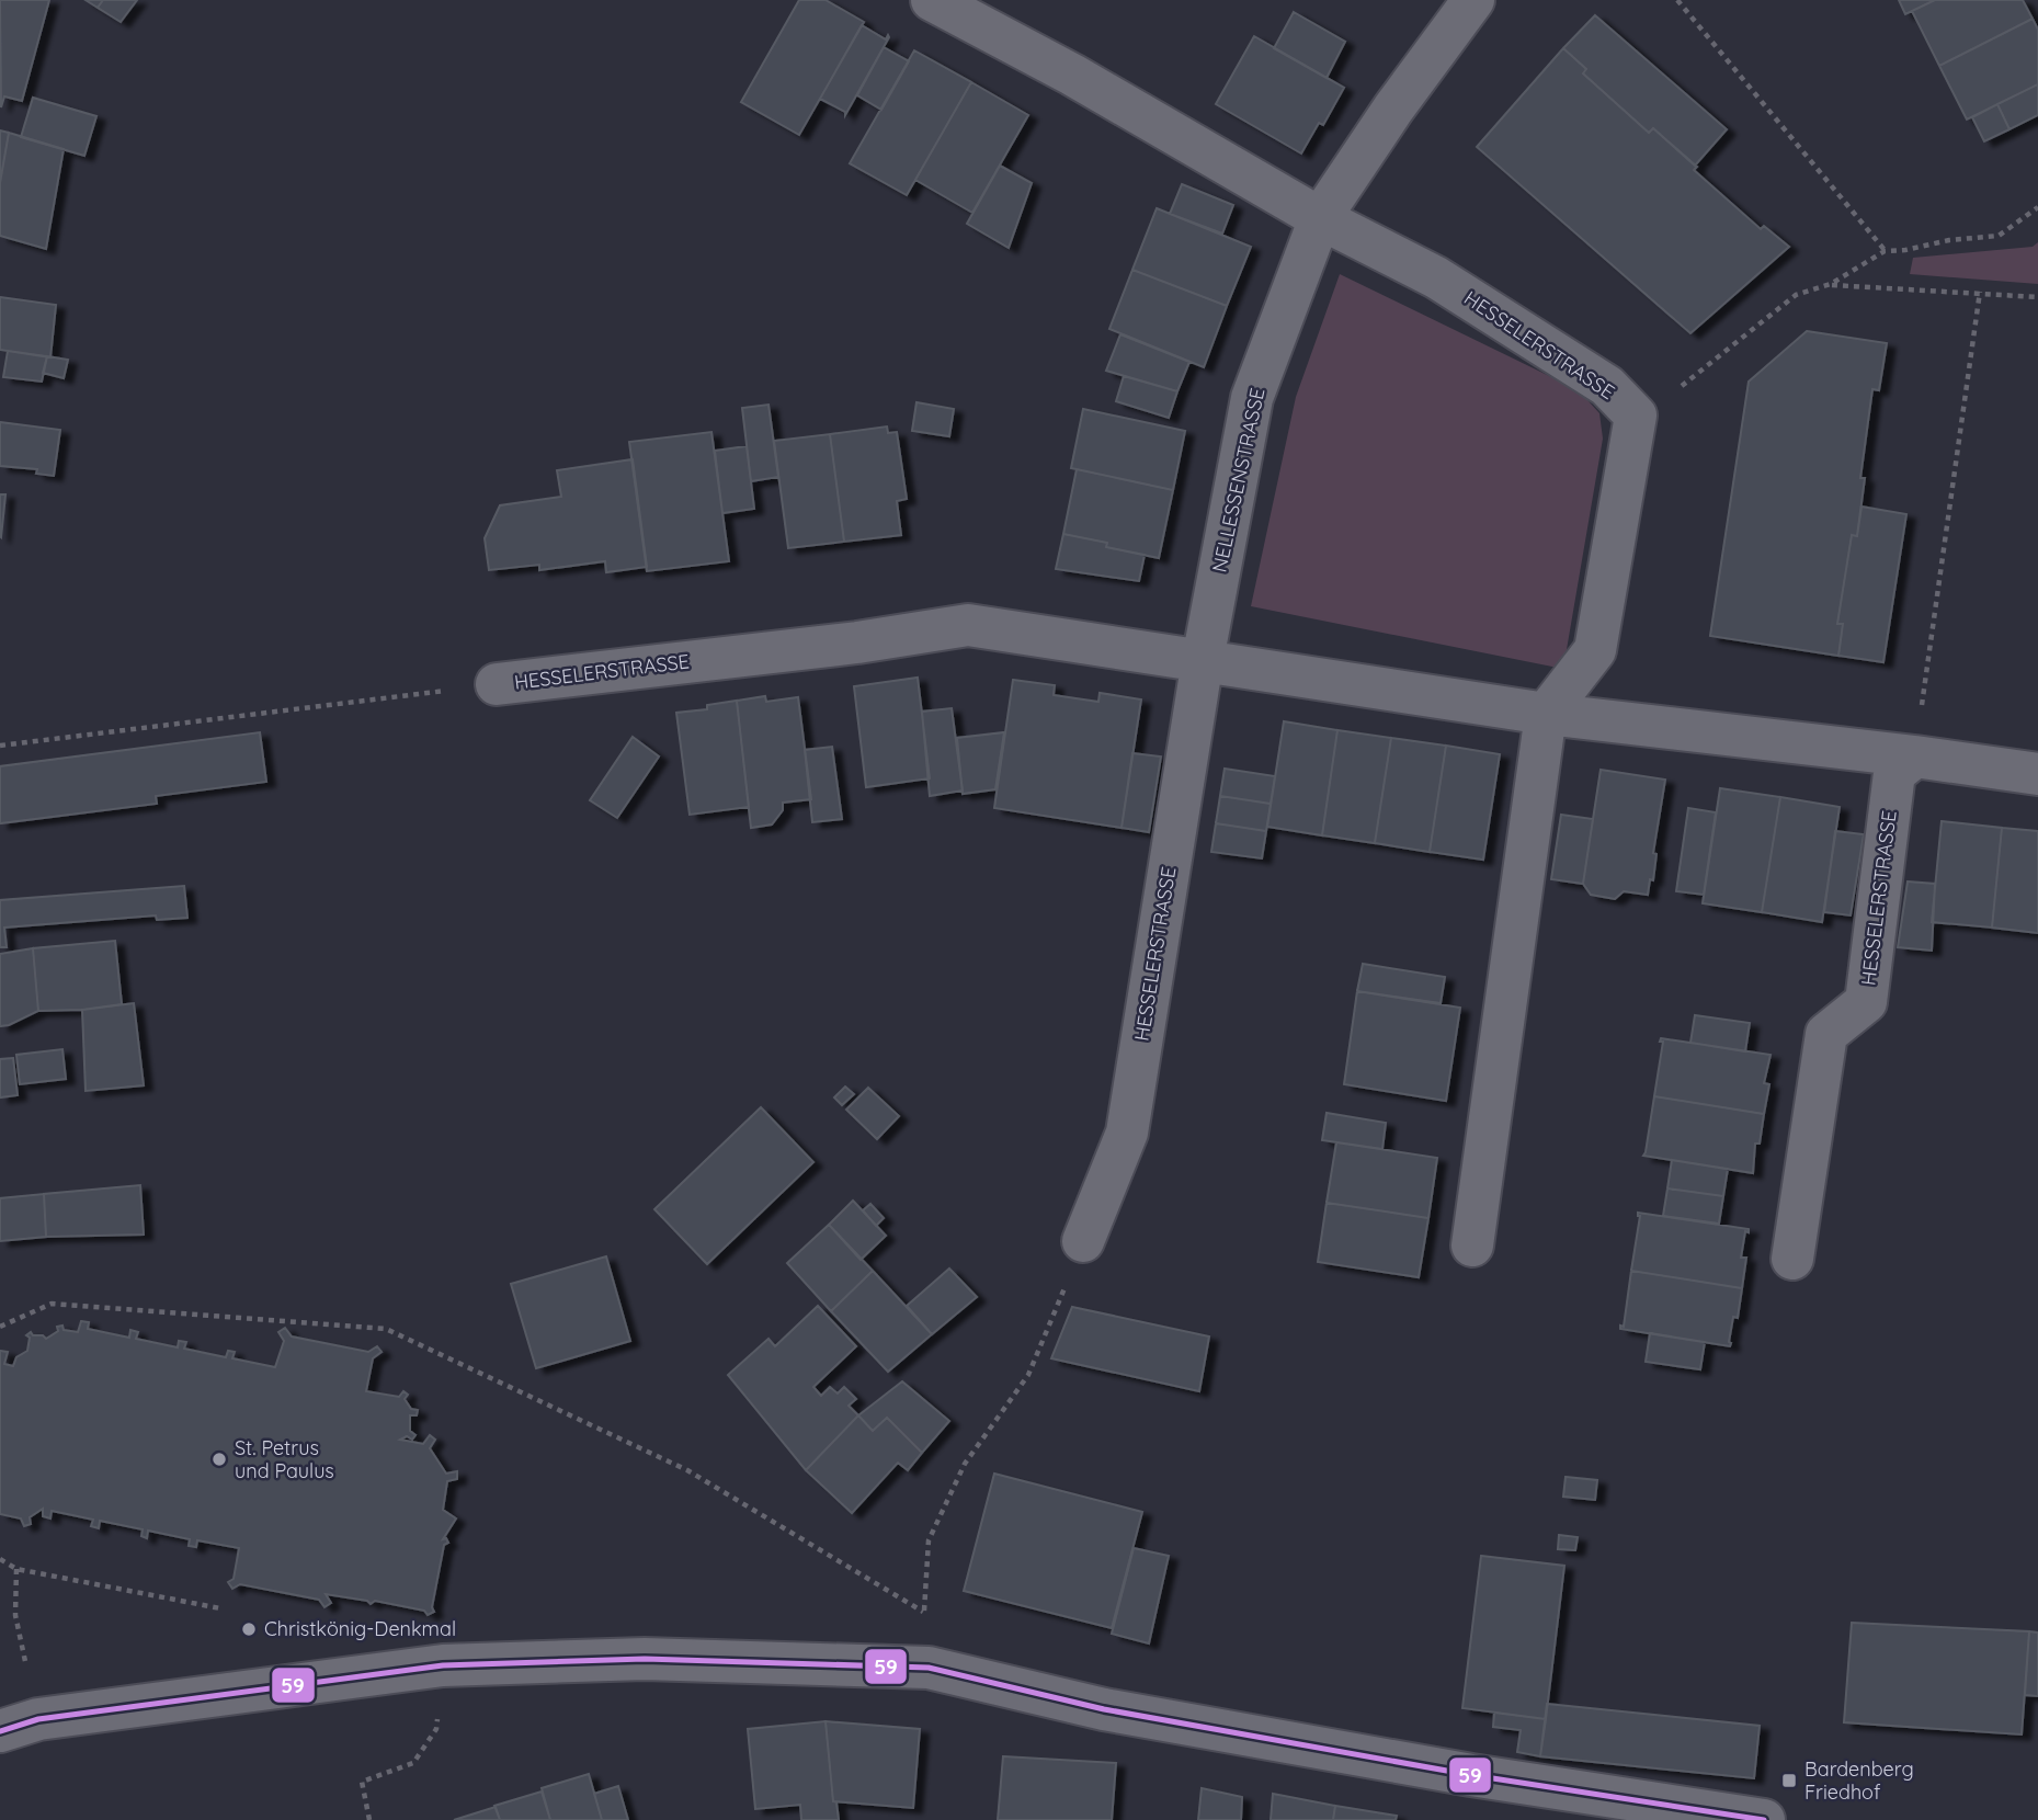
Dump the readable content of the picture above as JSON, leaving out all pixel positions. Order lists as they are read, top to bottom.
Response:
{
  "streets": {
    "street": ["HESSELERSTRASSE", "NELLESSENSTRASSE"]
  },
  "crossings": [
    ["HESSELERSTRASSE", "NELLESSENSTRASSE"]
  ],
  "places": {
    "other": ["St. Petrus und Paulus", "Christkönig-Denkmal"],
    "transit": ["Bardenberg Friedhof"]
  },
  "lines": ["transit line 59"]
}
